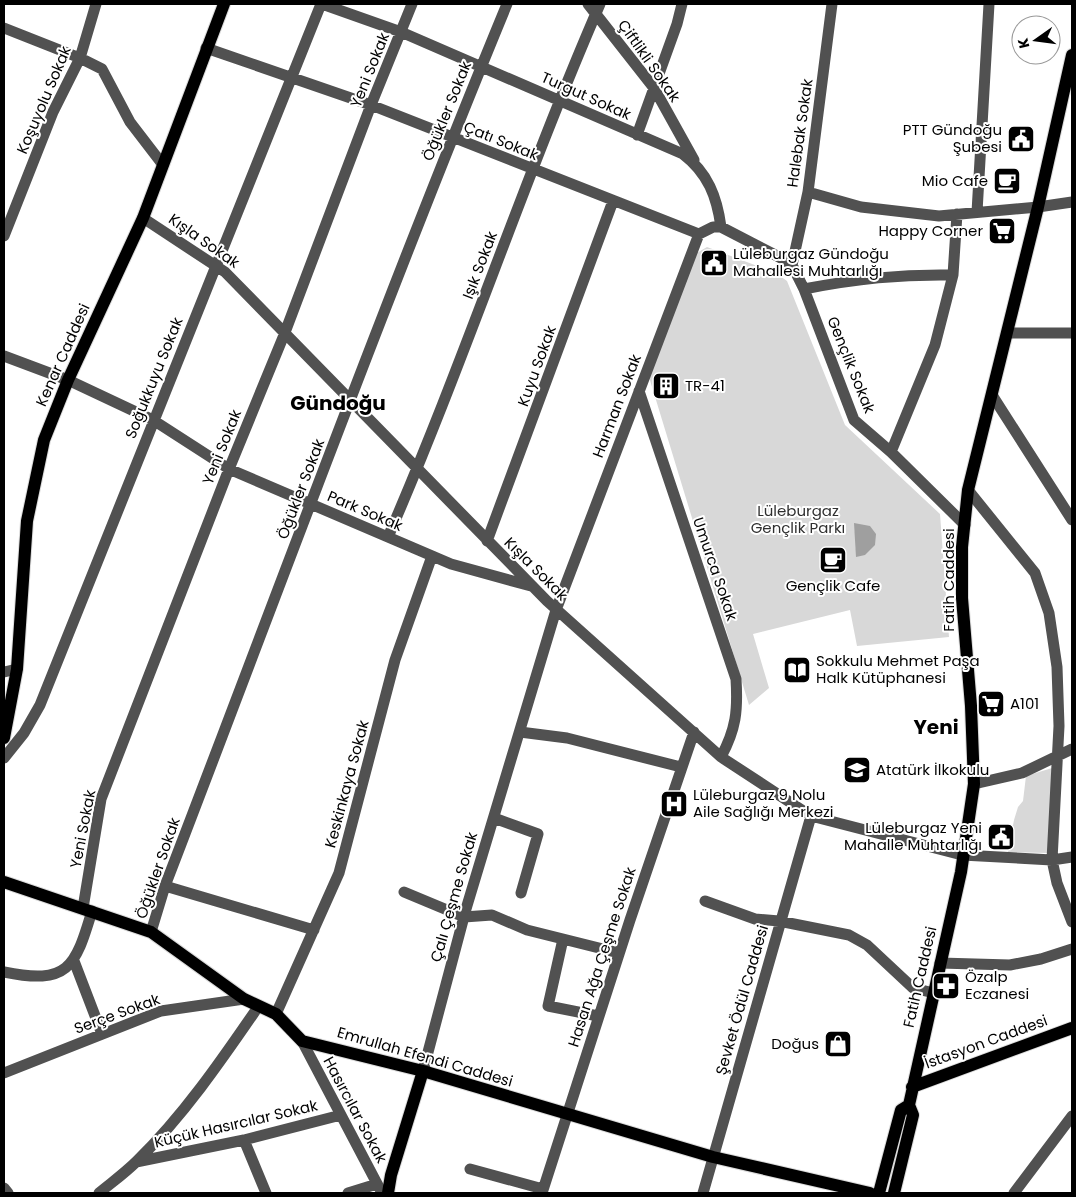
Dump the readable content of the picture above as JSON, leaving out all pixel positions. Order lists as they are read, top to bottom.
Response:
{
  "streets": {
    "main road": [
      "Kenar Caddesi",
      "Fatih Caddesi",
      "Çalı Çeşme Sokak",
      "İstasyon Caddesi",
      "Emrullah Efendi Caddesi"
    ],
    "street": [
      "Çiftlikli Sokak",
      "Yeni Sokak",
      "Turgut Sokak",
      "Koşuyolu Sokak",
      "Öğükler Sokak",
      "Halebak Sokak",
      "Çatı Sokak",
      "Kışla Sokak",
      "Işık Sokak",
      "Gençlik Sokak",
      "Kuyu Sokak",
      "Soğukkuyu Sokak",
      "Harman Sokak",
      "Park Sokak",
      "Umurca Sokak",
      "Keskinkaya Sokak",
      "Hasan Ağa Çeşme Sokak",
      "Şevket Ödül Caddesi",
      "Serçe Sokak",
      "Hasırcılar Sokak",
      "Küçük Hasırcılar Sokak"
    ]
  },
  "crossings": [
    ["Çiftlikli Sokak", "Turgut Sokak"],
    ["Çiftlikli Sokak", "Işık Sokak"],
    ["Yeni Sokak", "Turgut Sokak"],
    ["Yeni Sokak", "Çatı Sokak"],
    ["Yeni Sokak", "Kışla Sokak"],
    ["Yeni Sokak", "Park Sokak"],
    ["Turgut Sokak", "Öğükler Sokak"],
    ["Turgut Sokak", "Işık Sokak"],
    ["Turgut Sokak", "Soğukkuyu Sokak"],
    ["Öğükler Sokak", "Çatı Sokak"],
    ["Öğükler Sokak", "Kışla Sokak"],
    ["Öğükler Sokak", "Park Sokak"],
    ["Halebak Sokak", "Gençlik Sokak"],
    ["Çatı Sokak", "Işık Sokak"],
    ["Çatı Sokak", "Kenar Caddesi"],
    ["Çatı Sokak", "Kuyu Sokak"],
    ["Çatı Sokak", "Soğukkuyu Sokak"],
    ["Çatı Sokak", "Harman Sokak"],
    ["Kışla Sokak", "Işık Sokak"],
    ["Kışla Sokak", "Kenar Caddesi"],
    ["Kışla Sokak", "Kuyu Sokak"],
    ["Kışla Sokak", "Soğukkuyu Sokak"],
    ["Kışla Sokak", "Harman Sokak"],
    ["Kışla Sokak", "Park Sokak"],
    ["Kışla Sokak", "Umurca Sokak"],
    ["Kışla Sokak", "Fatih Caddesi"],
    ["Kışla Sokak", "Çalı Çeşme Sokak"],
    ["Kışla Sokak", "Hasan Ağa Çeşme Sokak"],
    ["Kışla Sokak", "Şevket Ödül Caddesi"],
    ["Işık Sokak", "Park Sokak"],
    ["Kenar Caddesi", "Park Sokak"],
    ["Gençlik Sokak", "Fatih Caddesi"],
    ["Soğukkuyu Sokak", "Park Sokak"],
    ["Harman Sokak", "Umurca Sokak"],
    ["Harman Sokak", "Çalı Çeşme Sokak"],
    ["Park Sokak", "Keskinkaya Sokak"],
    ["Fatih Caddesi", "İstasyon Caddesi"],
    ["Çalı Çeşme Sokak", "Emrullah Efendi Caddesi"],
    ["Hasan Ağa Çeşme Sokak", "Emrullah Efendi Caddesi"],
    ["Şevket Ödül Caddesi", "Emrullah Efendi Caddesi"],
    ["Emrullah Efendi Caddesi", "Hasırcılar Sokak"],
    ["Hasırcılar Sokak", "Küçük Hasırcılar Sokak"]
  ],
  "districts": ["Gündoğu", "Yeni"],
  "parks": ["Lüleburgaz Gençlik Parkı"],
  "places": {
    "public building": ["PTT Gündoğu Şubesi", "Lüleburgaz Gündoğu Mahallesi Muhtarlığı", "Lüleburgaz Yeni Mahalle Muhtarlığı"],
    "cafe": ["Mio Cafe", "Gençlik Cafe"],
    "supermarket": ["Happy Corner", "A101"],
    "building": ["TR-41"],
    "library": ["Sokkulu Mehmet Paşa Halk Kütüphanesi"],
    "school or university": ["Atatürk İlkokulu"],
    "hospital": ["Lüleburgaz 9 Nolu Aile Sağlığı Merkezi"],
    "pharmacy": ["Özalp Eczanesi"],
    "shop": ["Doğus"]
  },
  "north": "left"
}
